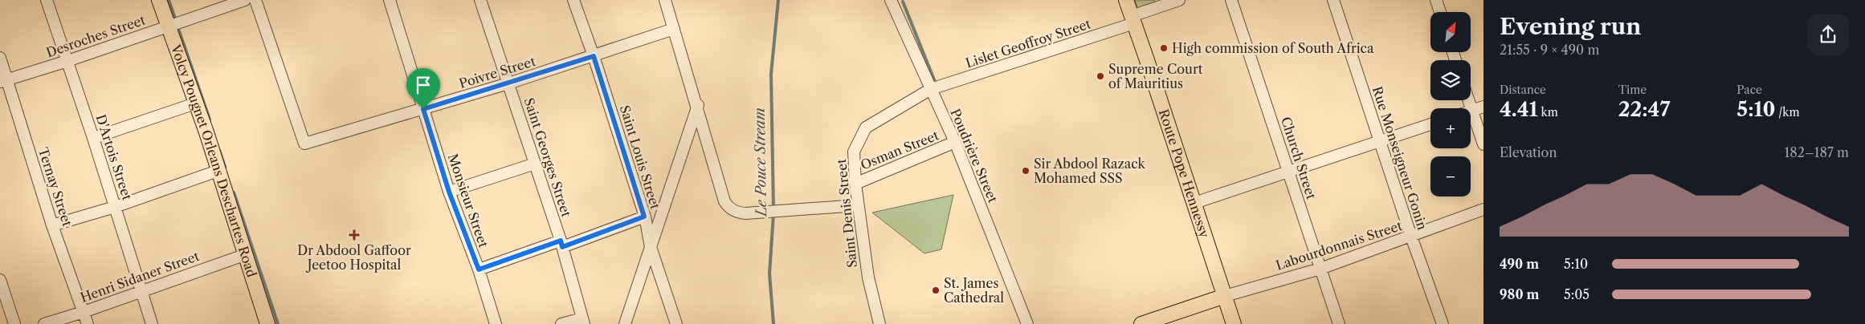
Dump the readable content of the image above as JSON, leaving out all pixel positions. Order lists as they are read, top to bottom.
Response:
{
  "streets": {
    "main road": ["Volcy Pougnet Orleans Deschartes Road", "Route Pope Hennessy"],
    "street": [
      "Desroches Street",
      "Lislet Geoffroy Street",
      "Poivre Street",
      "Osman Street",
      "Poudrière Street",
      "D'Artois Street",
      "Saint Georges Street",
      "Saint Louis Street",
      "Church Street",
      "Rue Monseigneur Gonin",
      "Ternay Street",
      "Monsieur Street",
      "Saint Denis Street",
      "Labourdonnais Street",
      "Henri Sidaner Street"
    ]
  },
  "crossings": [
    ["Desroches Street", "D'Artois Street"],
    ["Desroches Street", "Volcy Pougnet Orleans Deschartes Road"],
    ["Desroches Street", "Ternay Street"],
    ["Lislet Geoffroy Street", "Poudrière Street"],
    ["Lislet Geoffroy Street", "Route Pope Hennessy"],
    ["Lislet Geoffroy Street", "Saint Denis Street"],
    ["Poivre Street", "Saint Georges Street"],
    ["Poivre Street", "Saint Louis Street"],
    ["Poivre Street", "Monsieur Street"],
    ["Osman Street", "Poudrière Street"],
    ["Osman Street", "Saint Denis Street"],
    ["Poudrière Street", "Saint Denis Street"],
    ["D'Artois Street", "Henri Sidaner Street"],
    ["Church Street", "Labourdonnais Street"],
    ["Rue Monseigneur Gonin", "Labourdonnais Street"],
    ["Volcy Pougnet Orleans Deschartes Road", "Henri Sidaner Street"],
    ["Route Pope Hennessy", "Labourdonnais Street"],
    ["Ternay Street", "Henri Sidaner Street"]
  ],
  "water": ["Le Pouce Stream"],
  "places": {
    "other": [
      "High commission of South Africa",
      "Supreme Court of Mauritius",
      "Sir Abdool Razack Mohamed SSS",
      "St. James Cathedral"
    ],
    "health": ["Dr Abdool Gaffoor Jeetoo Hospital"]
  },
  "north": "top right",
  "page": {
    "heading": ["Evening run", "21:55 · 9 × 490 m"],
    "map_buttons": ["+", "−"],
    "stats": [
      ["Distance", "4.41 km"],
      ["Time", "22:47"],
      ["Pace", "5:10 /km"]
    ],
    "chart": ["Elevation", "182–187 m"],
    "list": [
      {
        "name": "490 m",
        "note": "5:10"
      },
      {
        "name": "980 m",
        "note": "5:05"
      }
    ]
  }
}
